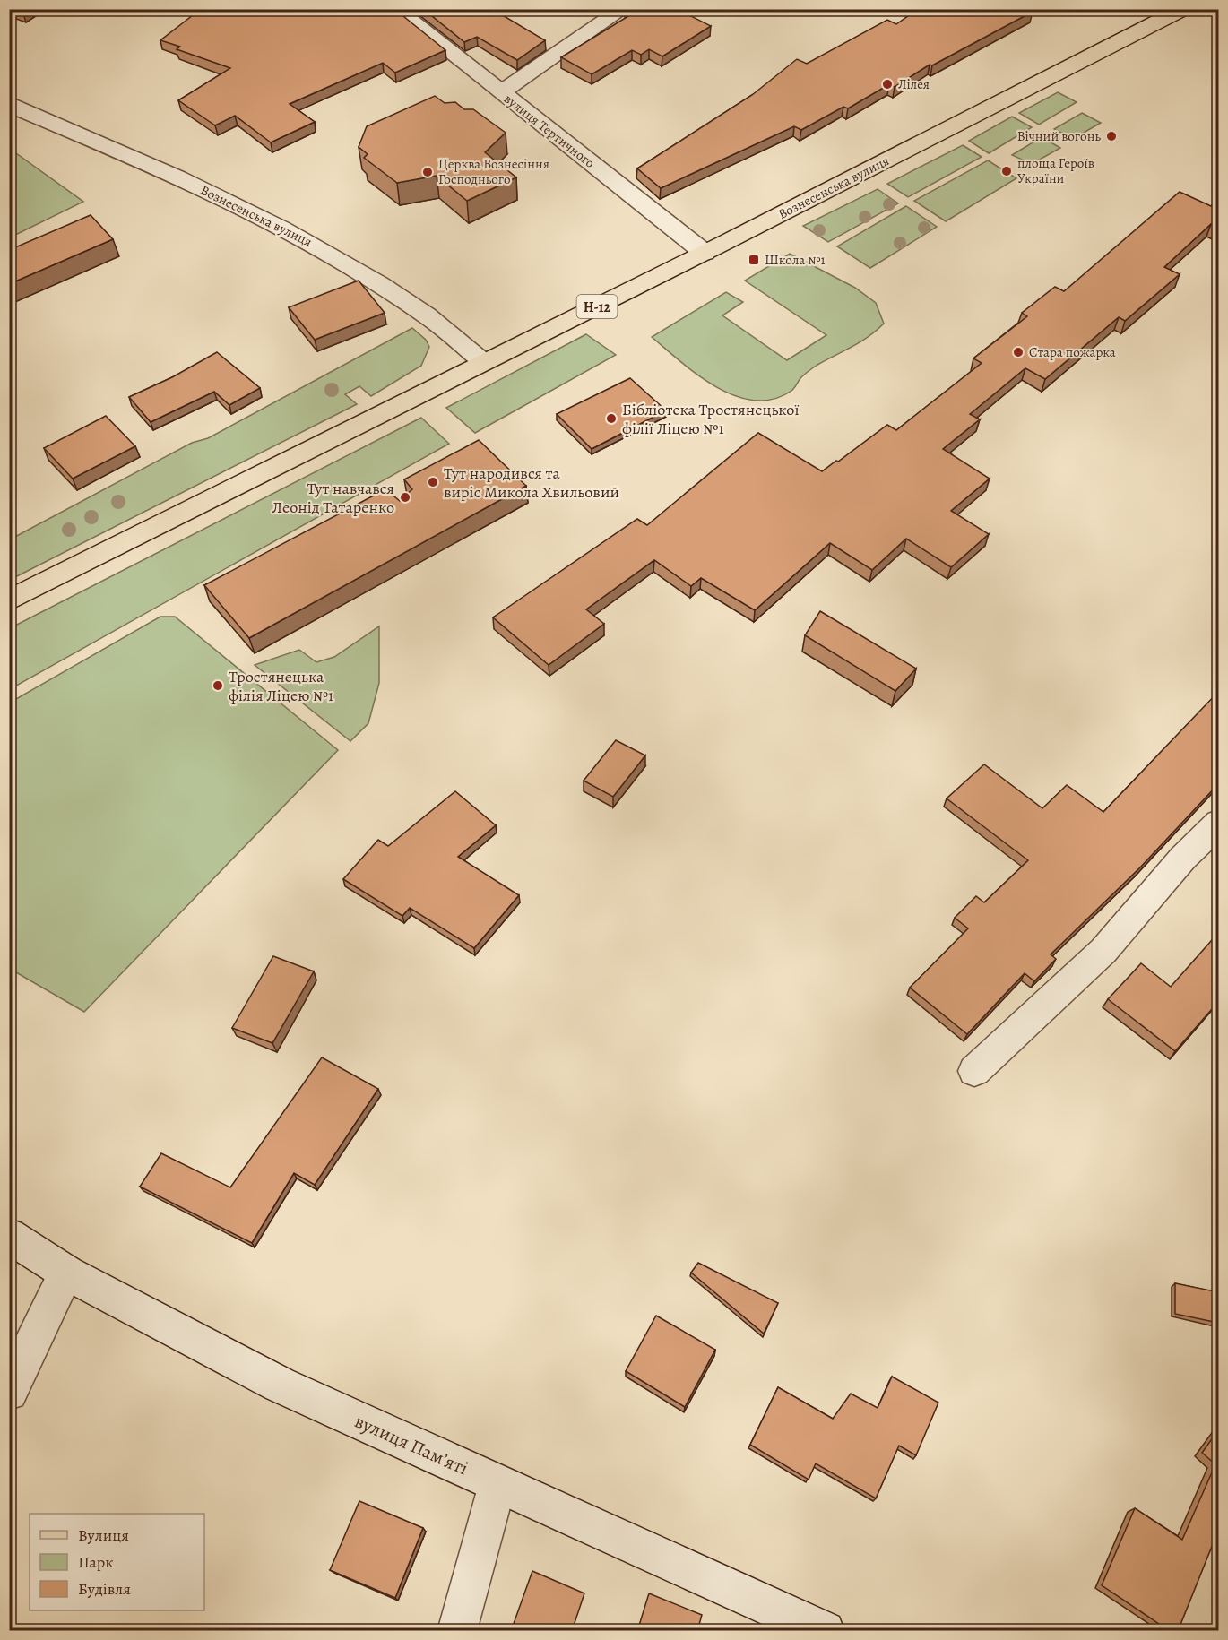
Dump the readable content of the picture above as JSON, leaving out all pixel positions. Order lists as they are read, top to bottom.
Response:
{
  "streets": {
    "main road": ["Вознесенська вулиця", "Н-12"],
    "street": ["вулиця Тертичного", "вулиця Памʼяті"]
  },
  "crossings": [
    ["вулиця Тертичного", "Вознесенська вулиця"]
  ],
  "places": {
    "other": [
      "Лілея",
      "Вічний вогонь",
      "площа Героїв України",
      "Церква Вознесіння Господнього",
      "Стара пожарка",
      "Бібліотека Тростянецької філії Ліцею №1",
      "Тут народився та виріс Микола Хвильовий",
      "Тут навчався Леонід Татаренко",
      "Тростянецька філія Ліцею №1"
    ],
    "transit": ["Школа №1"]
  },
  "legend": ["Вулиця", "Парк", "Будівля"]
}
